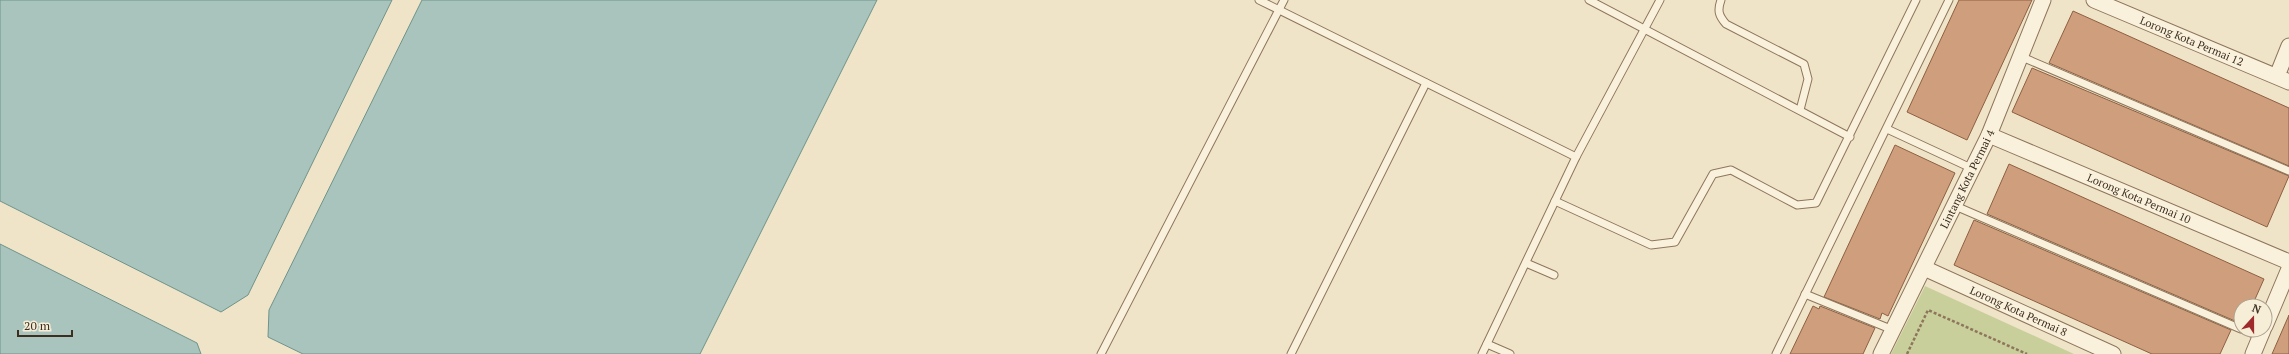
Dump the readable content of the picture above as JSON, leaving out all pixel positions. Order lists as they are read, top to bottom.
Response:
{
  "streets": {
    "street": [
      "Lorong Kota Permai 12",
      "Lintang Kota Permai 4",
      "Lorong Kota Permai 10",
      "Lorong Kota Permai 8"
    ]
  },
  "crossings": [
    ["Lintang Kota Permai 4", "Lorong Kota Permai 10"],
    ["Lintang Kota Permai 4", "Lorong Kota Permai 8"]
  ],
  "scale_bar": "20 m",
  "north": "top"
}
